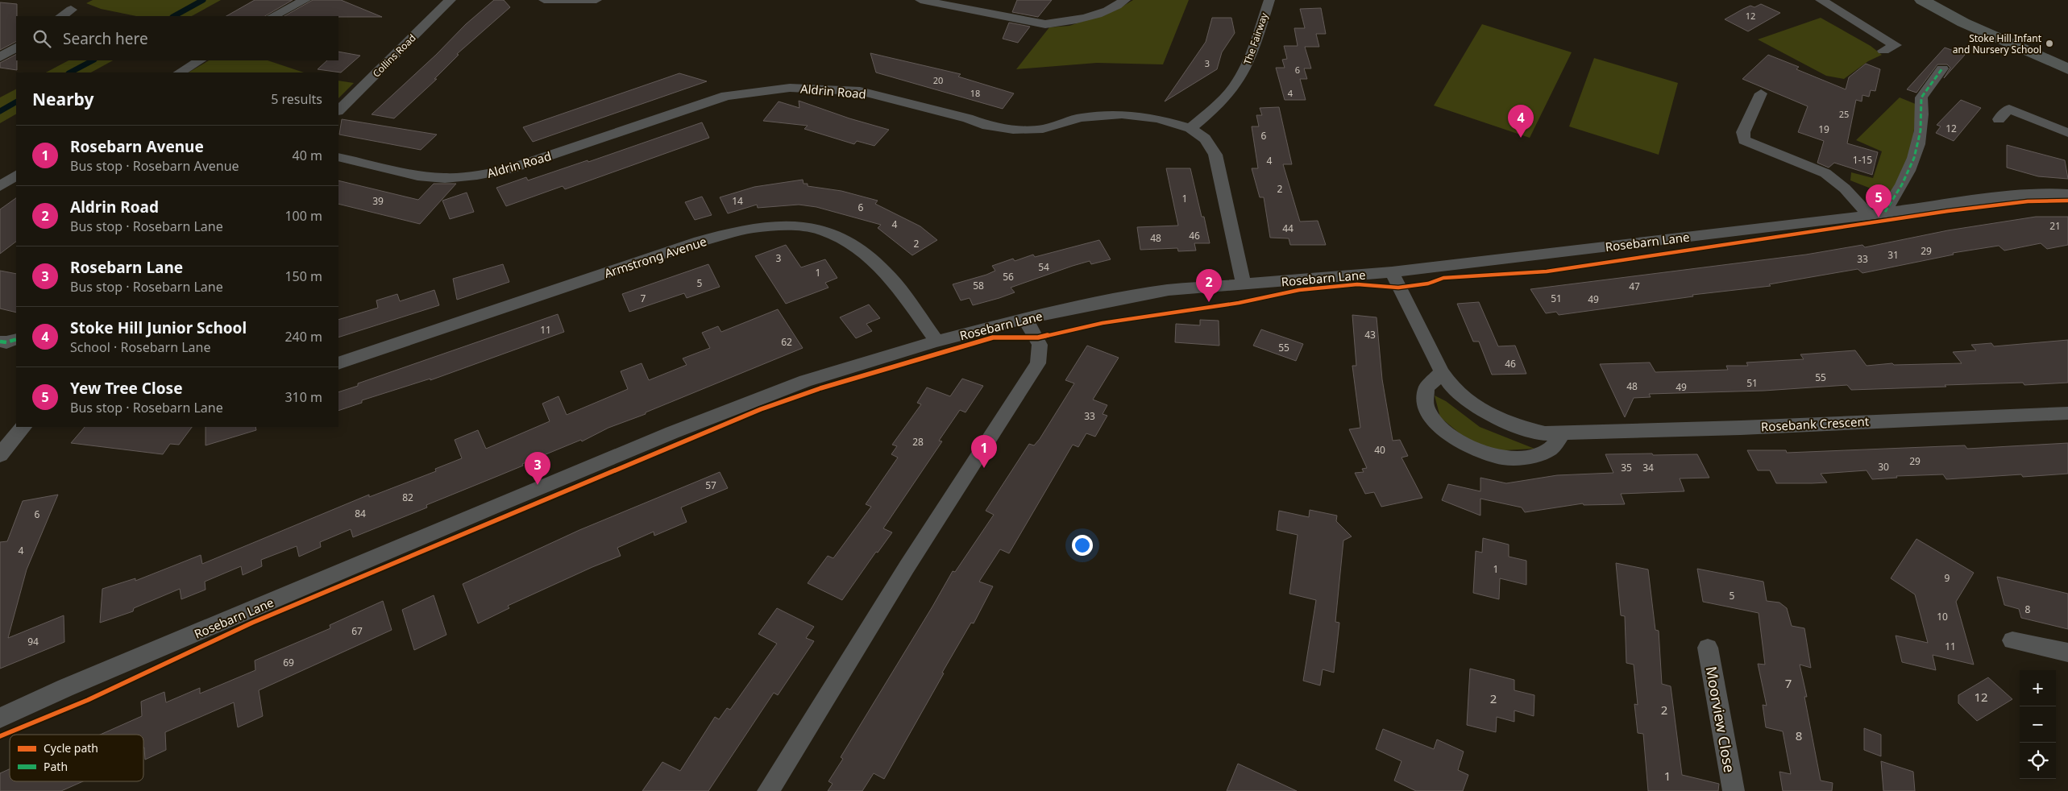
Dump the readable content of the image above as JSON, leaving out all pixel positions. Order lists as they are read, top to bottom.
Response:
{
  "streets": {
    "street": [
      "The Fairway",
      "Collins Road",
      "Aldrin Road",
      "Rosebarn Lane",
      "Armstrong Avenue",
      "Rosebank Crescent",
      "Moorview Close"
    ]
  },
  "crossings": [
    ["The Fairway", "Aldrin Road"],
    ["Aldrin Road", "Rosebarn Lane"],
    ["Rosebarn Lane", "Armstrong Avenue"],
    ["Rosebarn Lane", "Rosebank Crescent"]
  ],
  "places": ["Stoke Hill Infant and Nursery School"],
  "house_numbers": [
    "12",
    "3",
    "6",
    "20",
    "18",
    "4",
    "25",
    "12",
    "19",
    "6",
    "1-15",
    "4",
    "2",
    "1",
    "39",
    "14",
    "6",
    "4",
    "21",
    "44",
    "46",
    "48",
    "2",
    "29",
    "31",
    "3",
    "33",
    "54",
    "1",
    "56",
    "5",
    "58",
    "47",
    "7",
    "51",
    "49",
    "11",
    "43",
    "62",
    "55",
    "46",
    "55",
    "51",
    "48",
    "49",
    "33",
    "28",
    "40",
    "29",
    "30",
    "35",
    "34",
    "57",
    "82",
    "84",
    "6",
    "4",
    "1",
    "9",
    "5",
    "8",
    "10",
    "67",
    "94",
    "11",
    "69",
    "7",
    "12",
    "2",
    "2",
    "8",
    "1"
  ],
  "legend": ["Cycle path", "Path"],
  "page": {
    "search": "Search here",
    "heading": ["Nearby", "5 results"],
    "pins": [
      "4",
      "5",
      "2",
      "1",
      "3"
    ],
    "list": [
      {
        "mark": "1",
        "name": "Rosebarn Avenue",
        "note": "Bus stop · Rosebarn Avenue",
        "value": "40 m"
      },
      {
        "mark": "2",
        "name": "Aldrin Road",
        "note": "Bus stop · Rosebarn Lane",
        "value": "100 m"
      },
      {
        "mark": "3",
        "name": "Rosebarn Lane",
        "note": "Bus stop · Rosebarn Lane",
        "value": "150 m"
      },
      {
        "mark": "4",
        "name": "Stoke Hill Junior School",
        "note": "School · Rosebarn Lane",
        "value": "240 m"
      },
      {
        "mark": "5",
        "name": "Yew Tree Close",
        "note": "Bus stop · Rosebarn Lane",
        "value": "310 m"
      }
    ],
    "map_buttons": ["+", "−"]
  }
}
